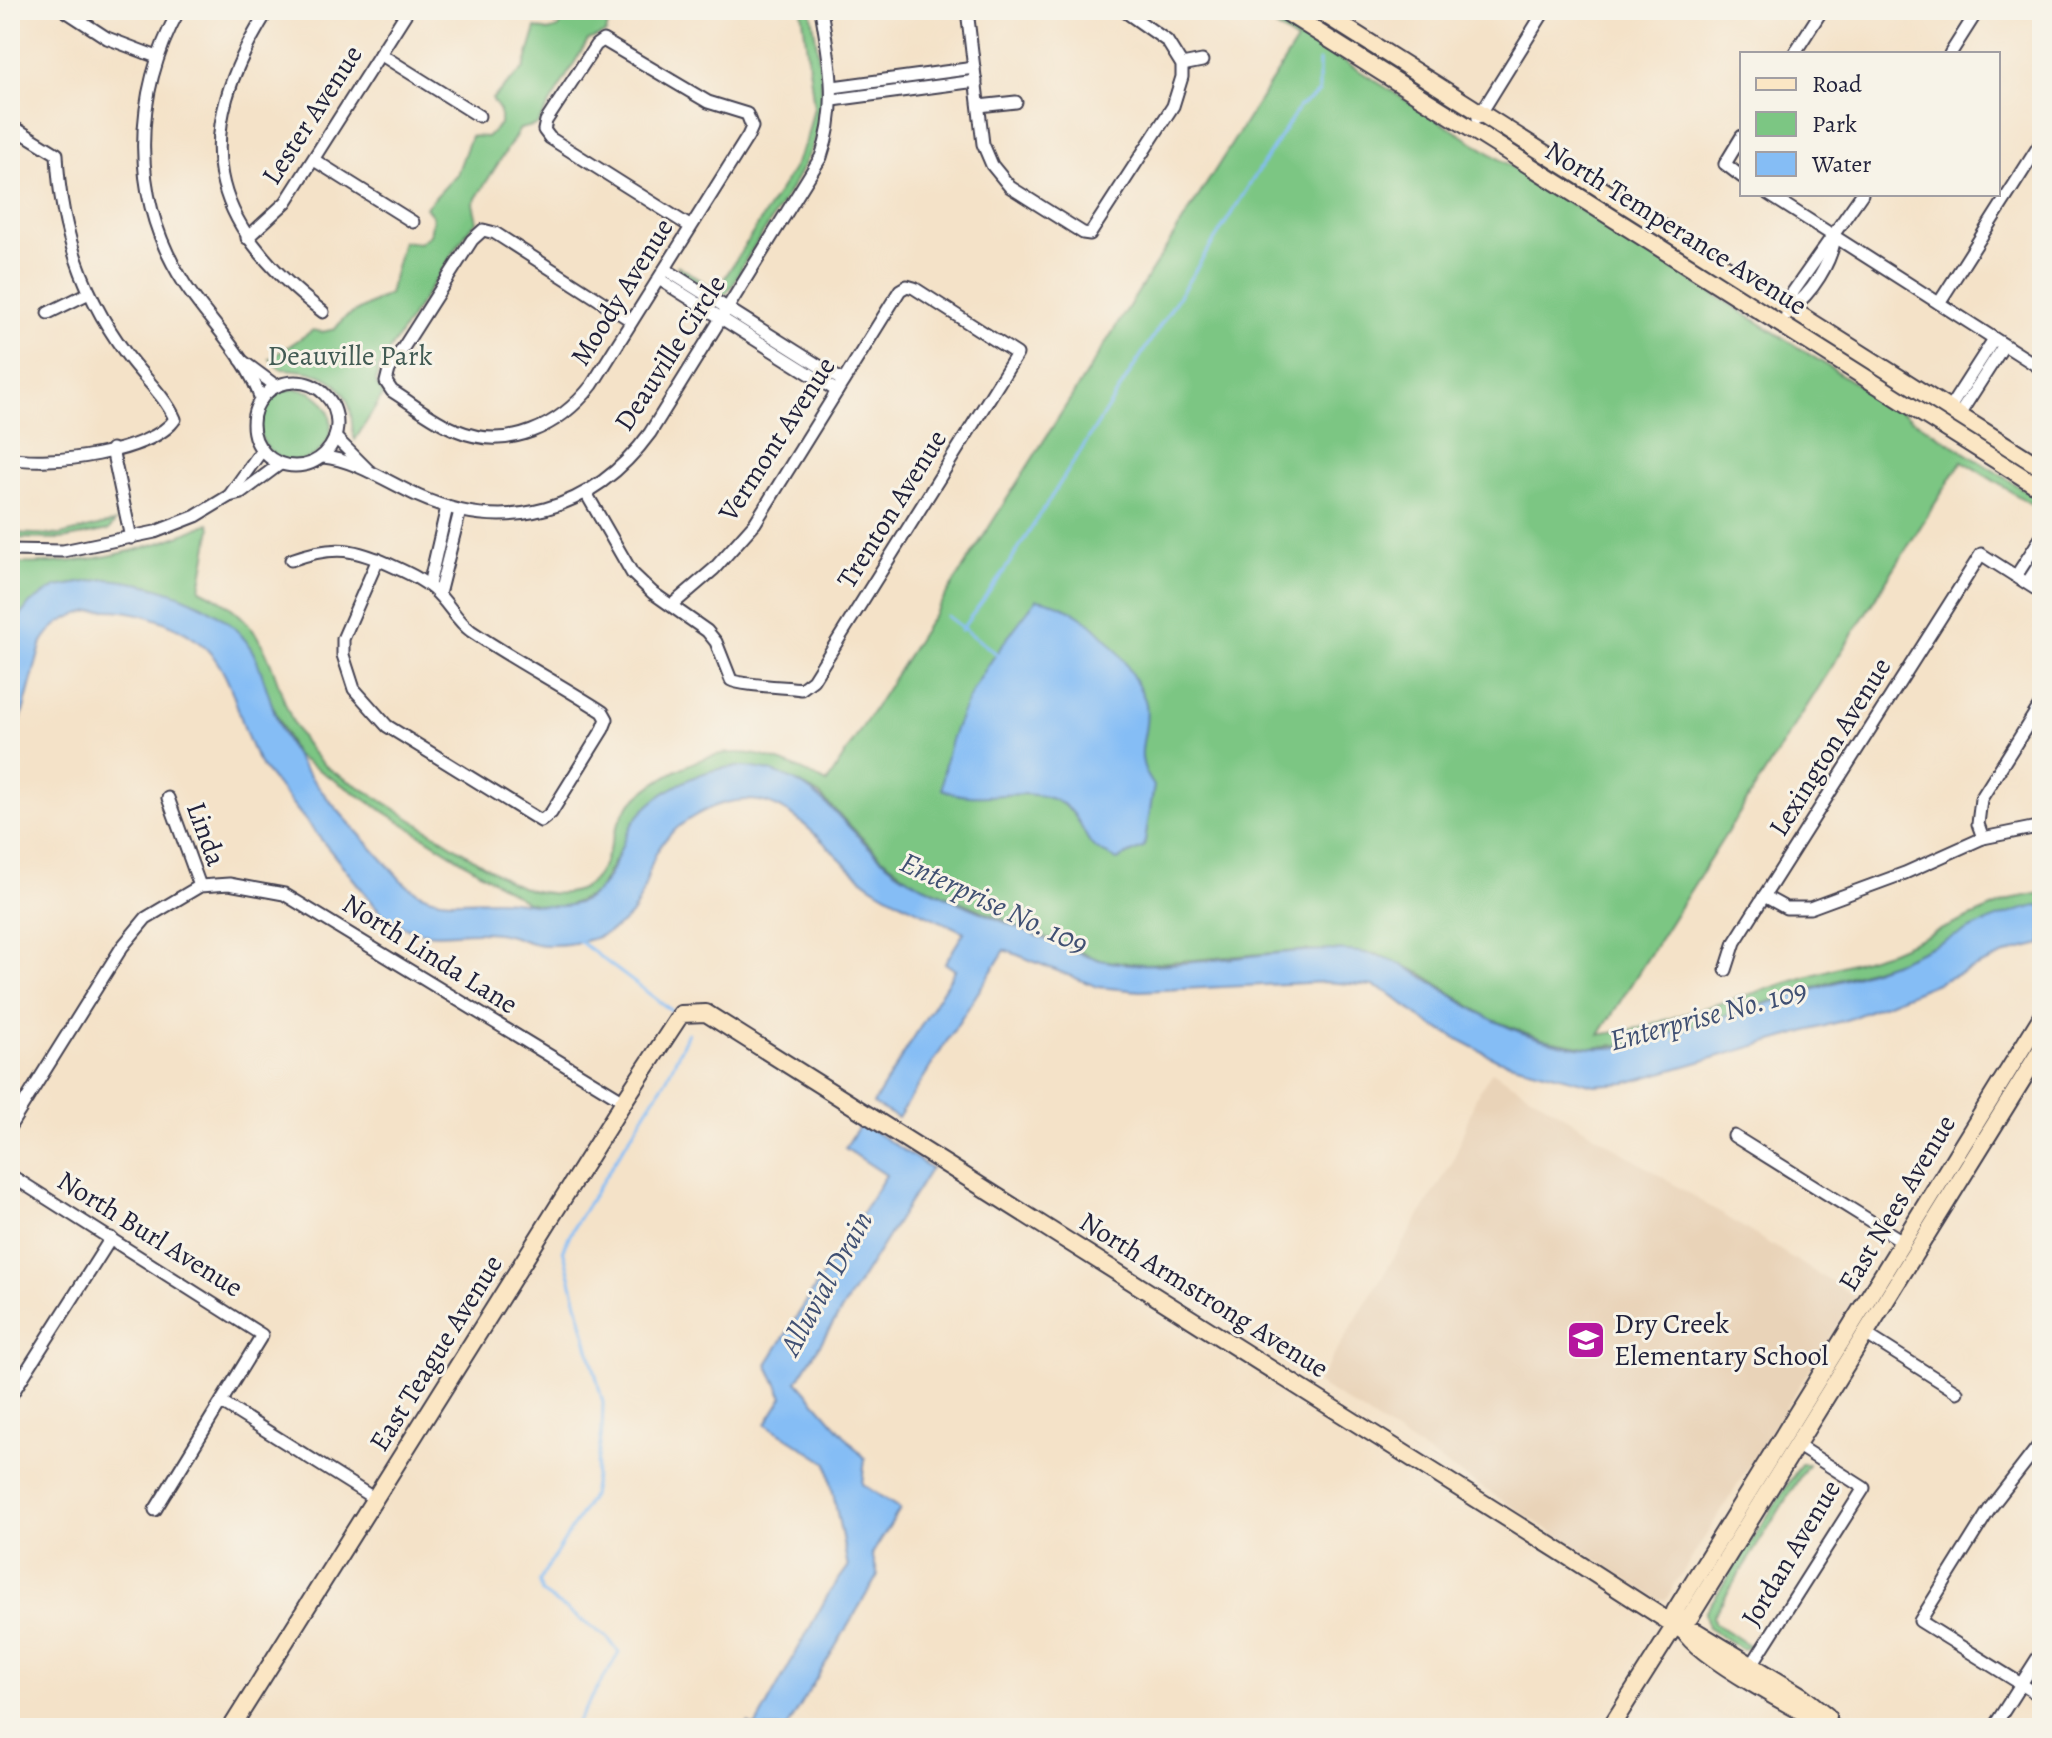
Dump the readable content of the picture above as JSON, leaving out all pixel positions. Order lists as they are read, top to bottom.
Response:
{
  "streets": {
    "main road": [
      "North Temperance Avenue",
      "East Nees Avenue",
      "North Armstrong Avenue",
      "East Teague Avenue"
    ],
    "street": [
      "Lester Avenue",
      "Moody Avenue",
      "Deauville Circle",
      "Vermont Avenue",
      "Trenton Avenue",
      "Lexington Avenue",
      "Linda",
      "North Linda Lane",
      "North Burl Avenue",
      "Jordan Avenue"
    ]
  },
  "crossings": [
    ["Vermont Avenue", "Trenton Avenue"],
    ["Linda", "North Linda Lane"],
    ["North Linda Lane", "East Teague Avenue"],
    ["East Nees Avenue", "North Armstrong Avenue"],
    ["East Nees Avenue", "Jordan Avenue"],
    ["North Armstrong Avenue", "East Teague Avenue"],
    ["North Armstrong Avenue", "Jordan Avenue"]
  ],
  "water": ["Enterprise No. 109", "Alluvial Drain"],
  "parks": ["Deauville Park"],
  "places": {
    "school or university": ["Dry Creek Elementary School"]
  },
  "legend": ["Road", "Park", "Water"]
}
